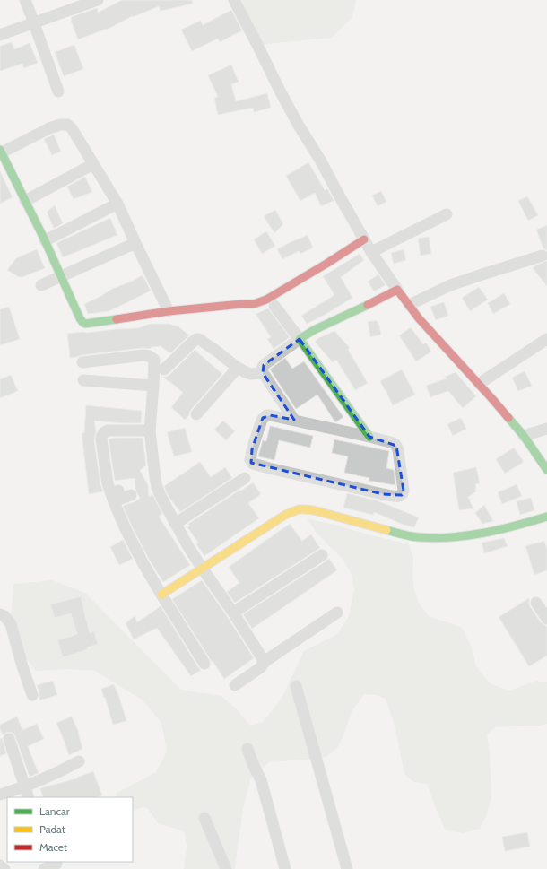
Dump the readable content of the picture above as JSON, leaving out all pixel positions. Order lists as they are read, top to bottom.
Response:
{
  "legend": ["Lancar", "Padat", "Macet"]
}
